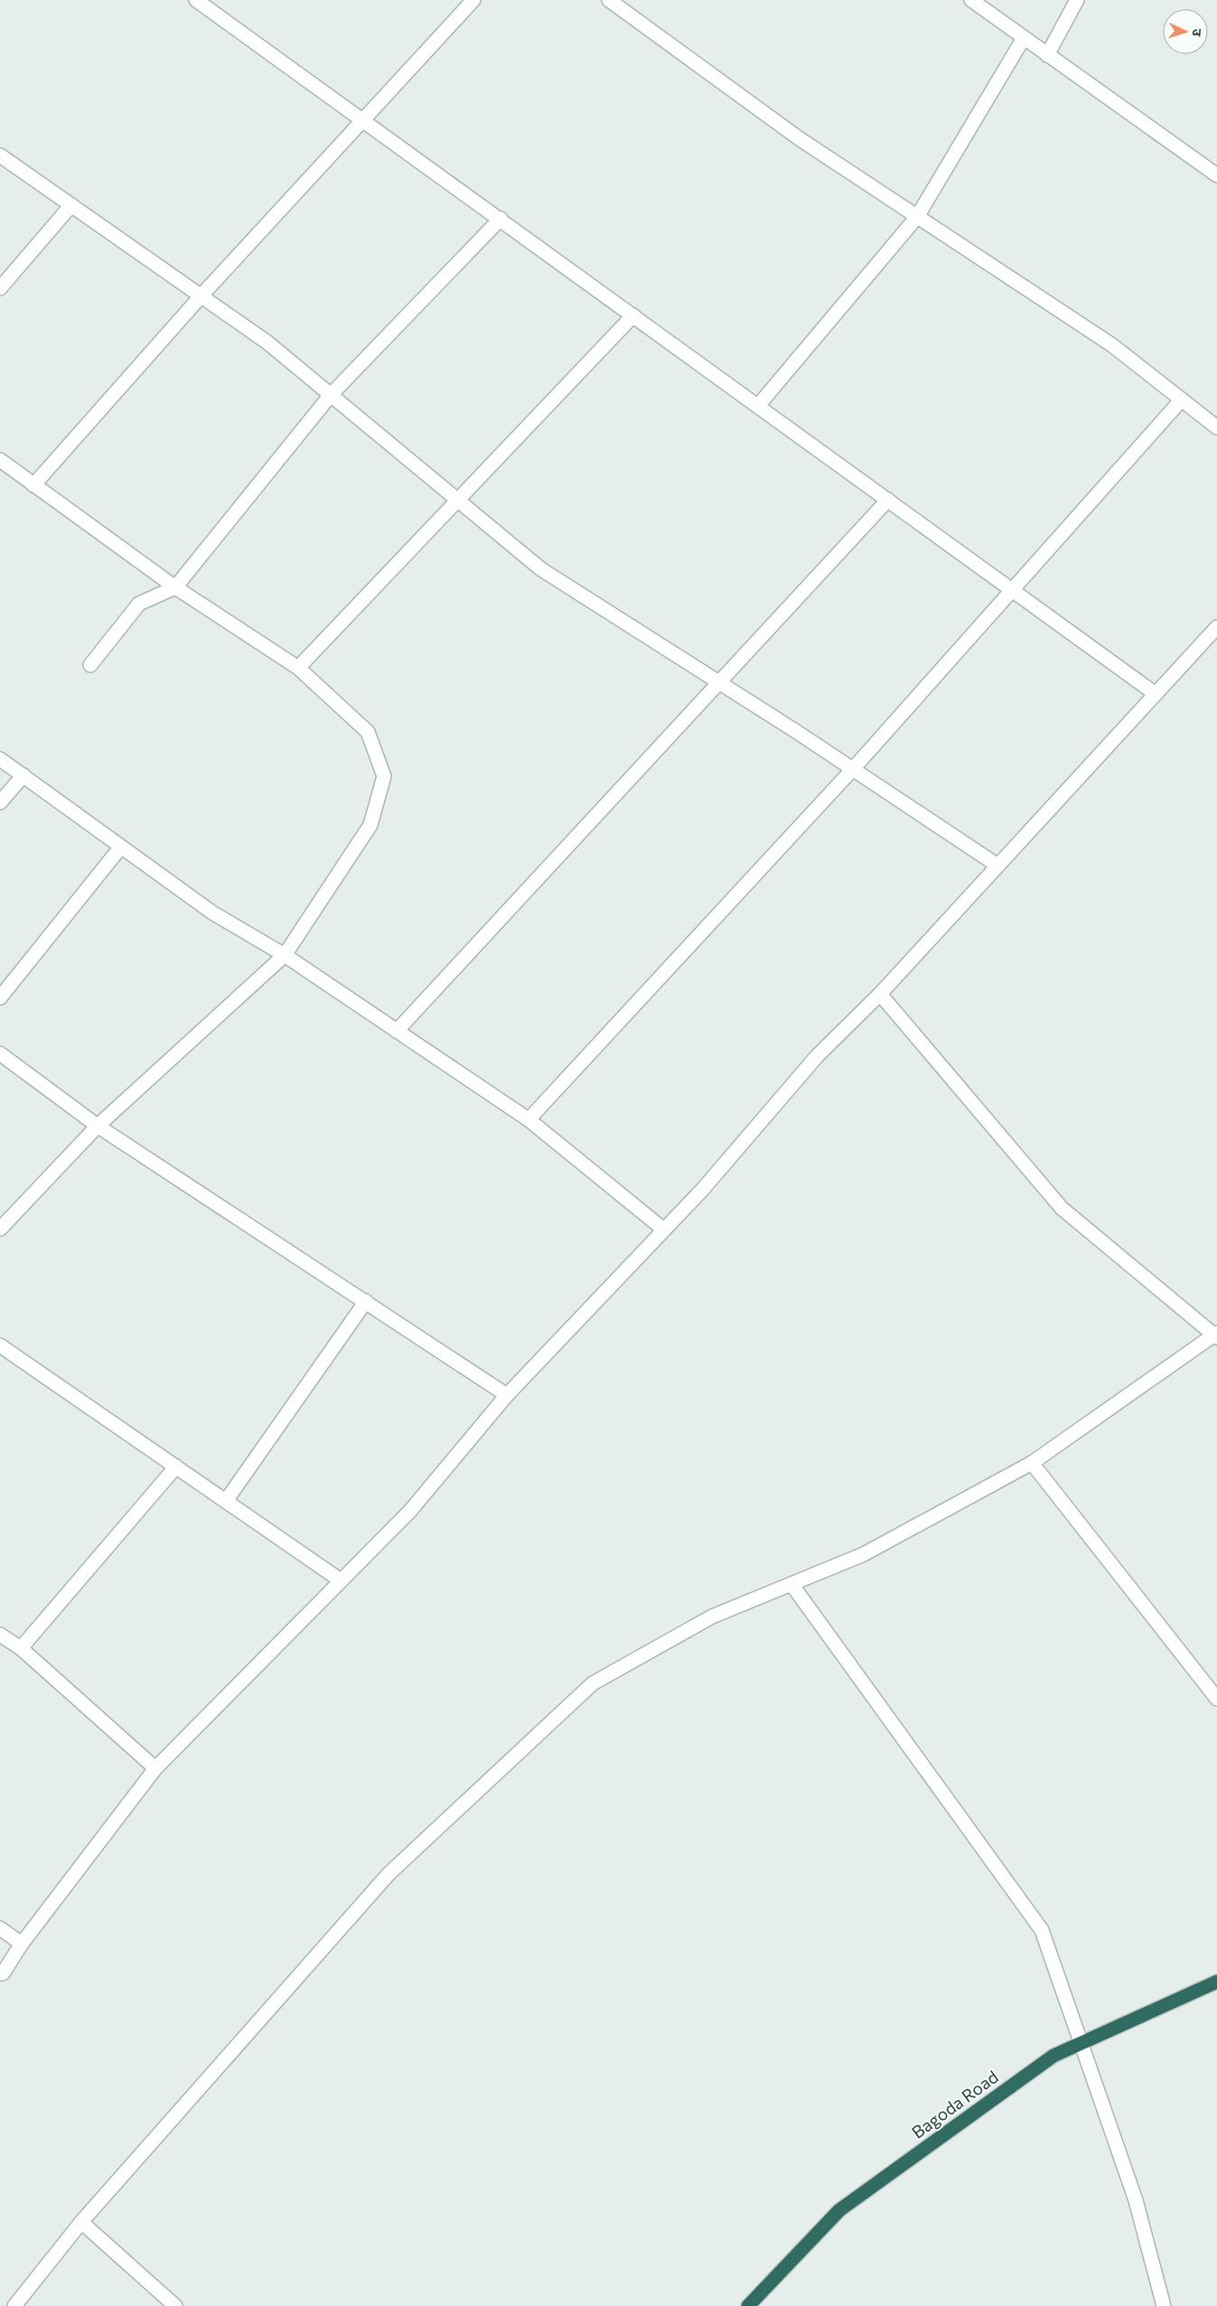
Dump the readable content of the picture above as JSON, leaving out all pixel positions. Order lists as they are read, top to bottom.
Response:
{
  "streets": {
    "highway": ["Bagoda Road"]
  },
  "north": "right"
}
